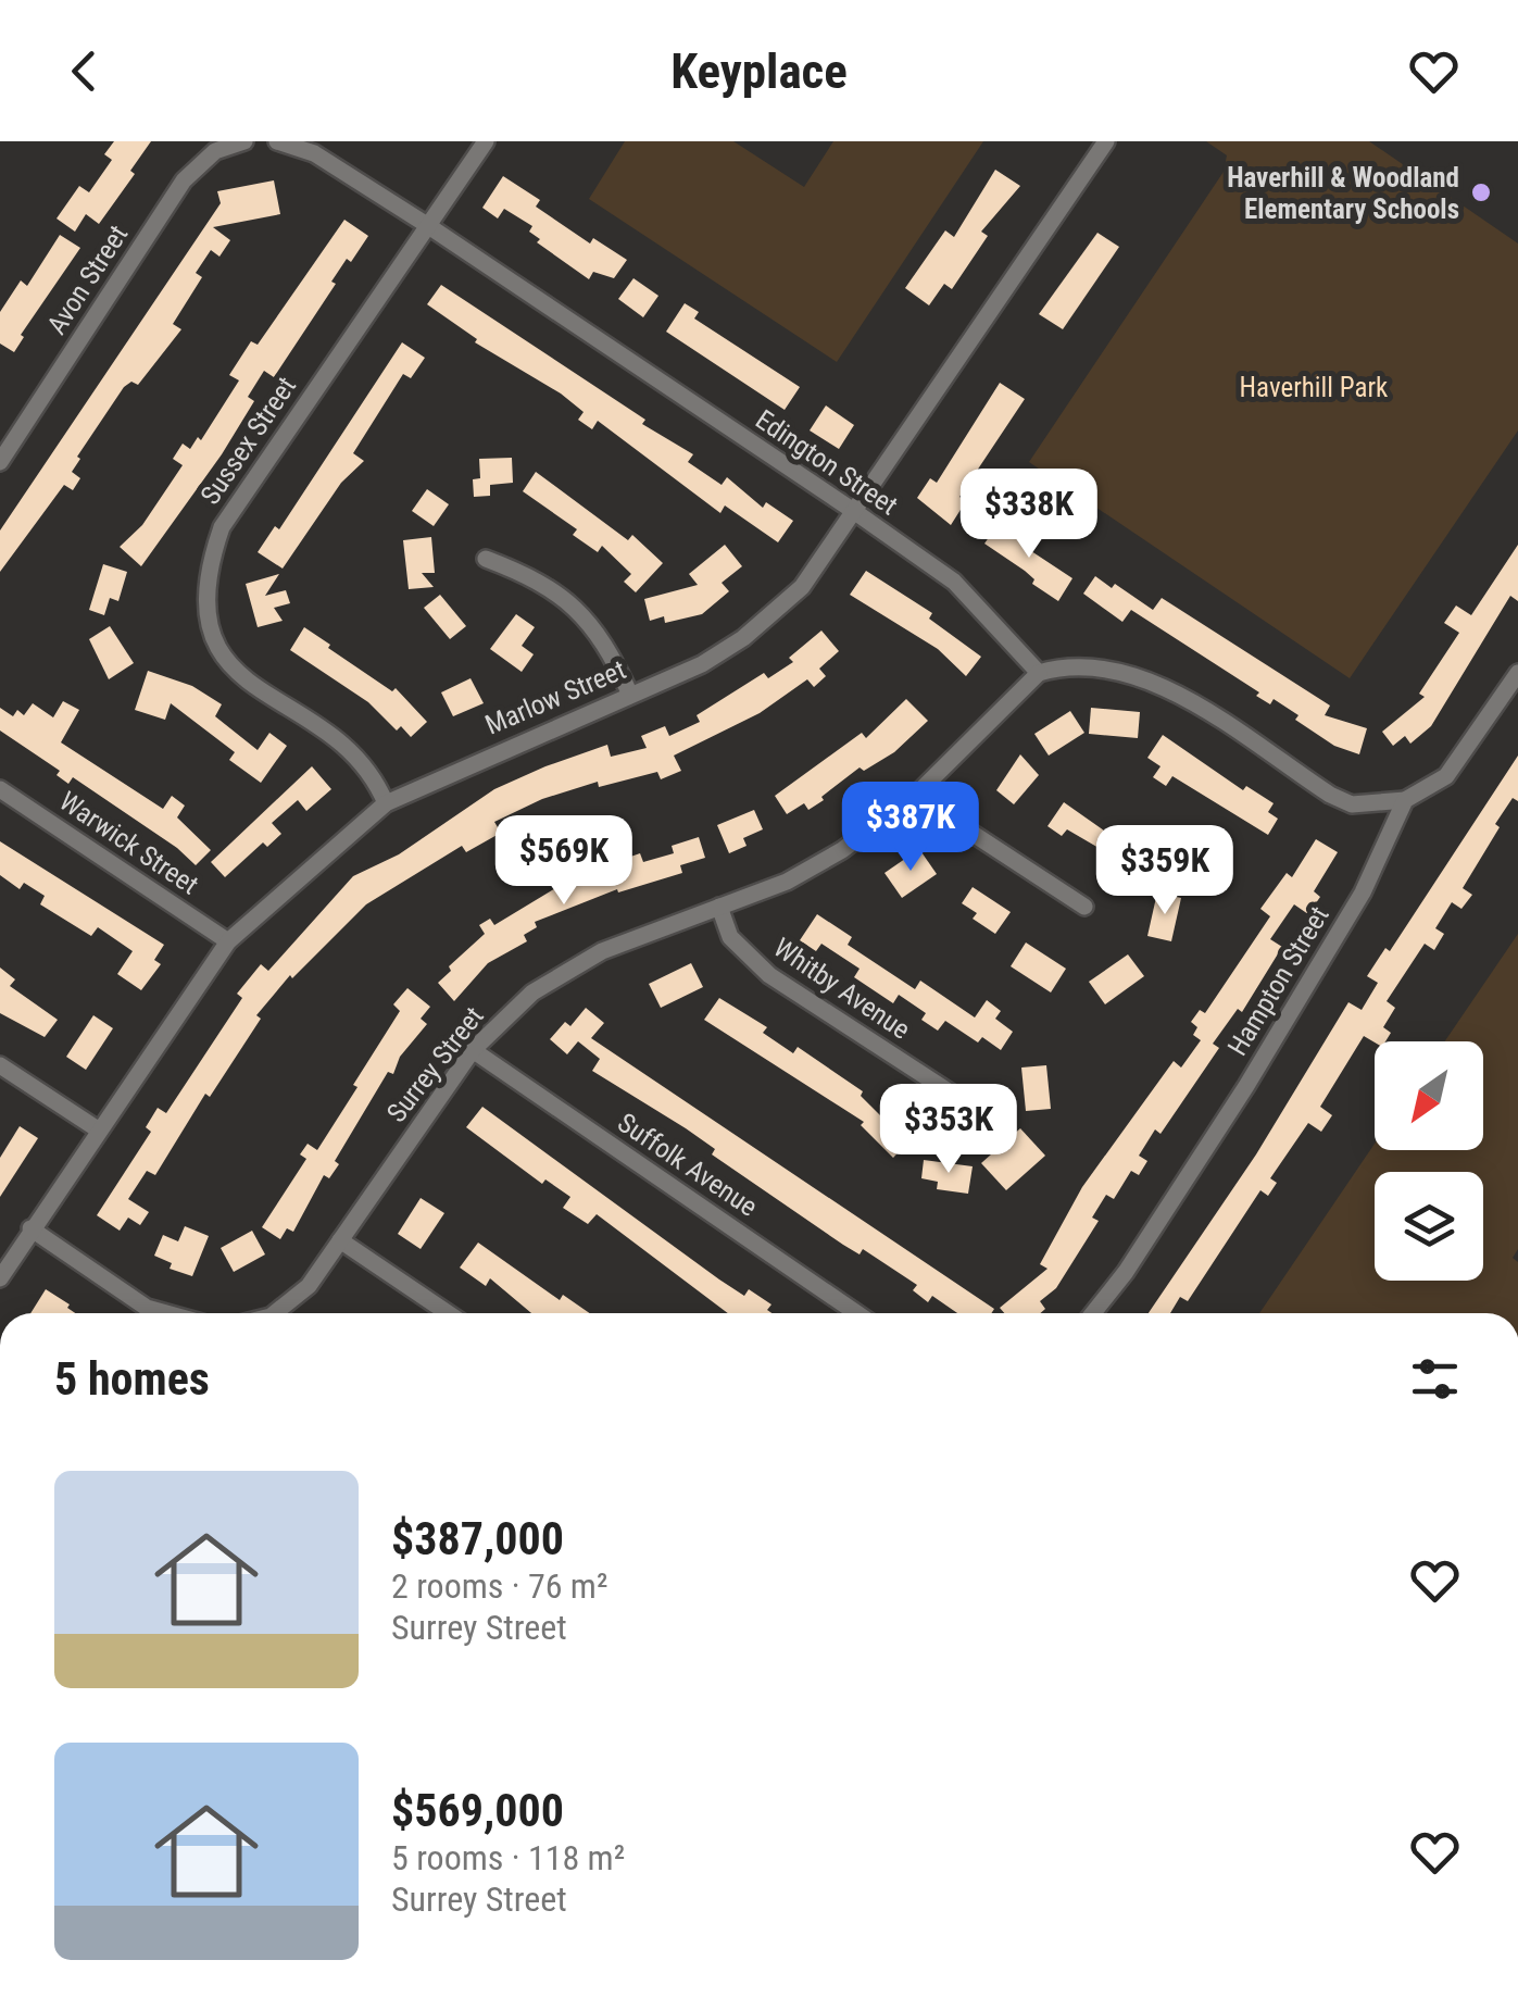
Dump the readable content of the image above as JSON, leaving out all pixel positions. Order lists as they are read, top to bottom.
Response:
{
  "streets": {
    "street": [
      "Avon Street",
      "Sussex Street",
      "Edington Street",
      "Marlow Street",
      "Warwick Street",
      "Hampton Street",
      "Whitby Avenue",
      "Surrey Street",
      "Suffolk Avenue"
    ]
  },
  "crossings": [
    ["Sussex Street", "Edington Street"],
    ["Sussex Street", "Marlow Street"],
    ["Edington Street", "Marlow Street"],
    ["Edington Street", "Surrey Street"],
    ["Marlow Street", "Warwick Street"],
    ["Whitby Avenue", "Surrey Street"],
    ["Surrey Street", "Suffolk Avenue"]
  ],
  "parks": ["Haverhill Park"],
  "places": ["Haverhill & Woodland Elementary Schools"],
  "north": "bottom left",
  "page": {
    "header": "Keyplace",
    "price": [
      "$338K",
      "$387K",
      "$569K",
      "$359K",
      "$353K"
    ],
    "heading": "5 homes",
    "list": [
      {
        "name": "$387,000",
        "note": "2 rooms · 76 m² · Surrey Street"
      },
      {
        "name": "$569,000",
        "note": "5 rooms · 118 m² · Surrey Street"
      }
    ]
  }
}
